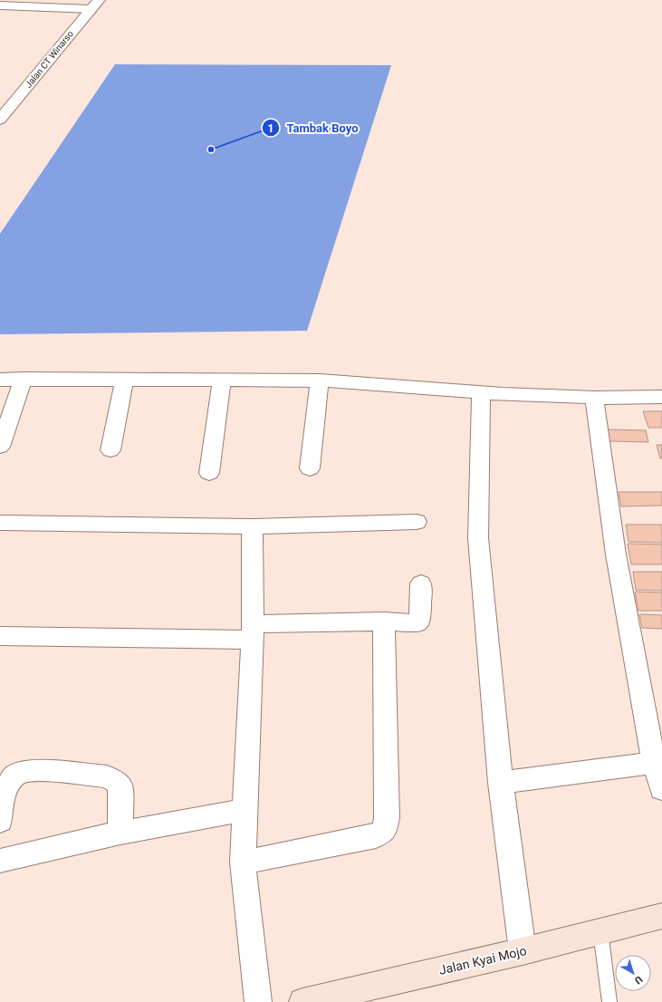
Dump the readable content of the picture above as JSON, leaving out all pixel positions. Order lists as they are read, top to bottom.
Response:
{
  "streets": {
    "main road": ["Jalan Kyai Mojo"],
    "street": ["Jalan CT Winarso"]
  },
  "places": ["Tambak Boyo"],
  "north": "bottom right"
}
